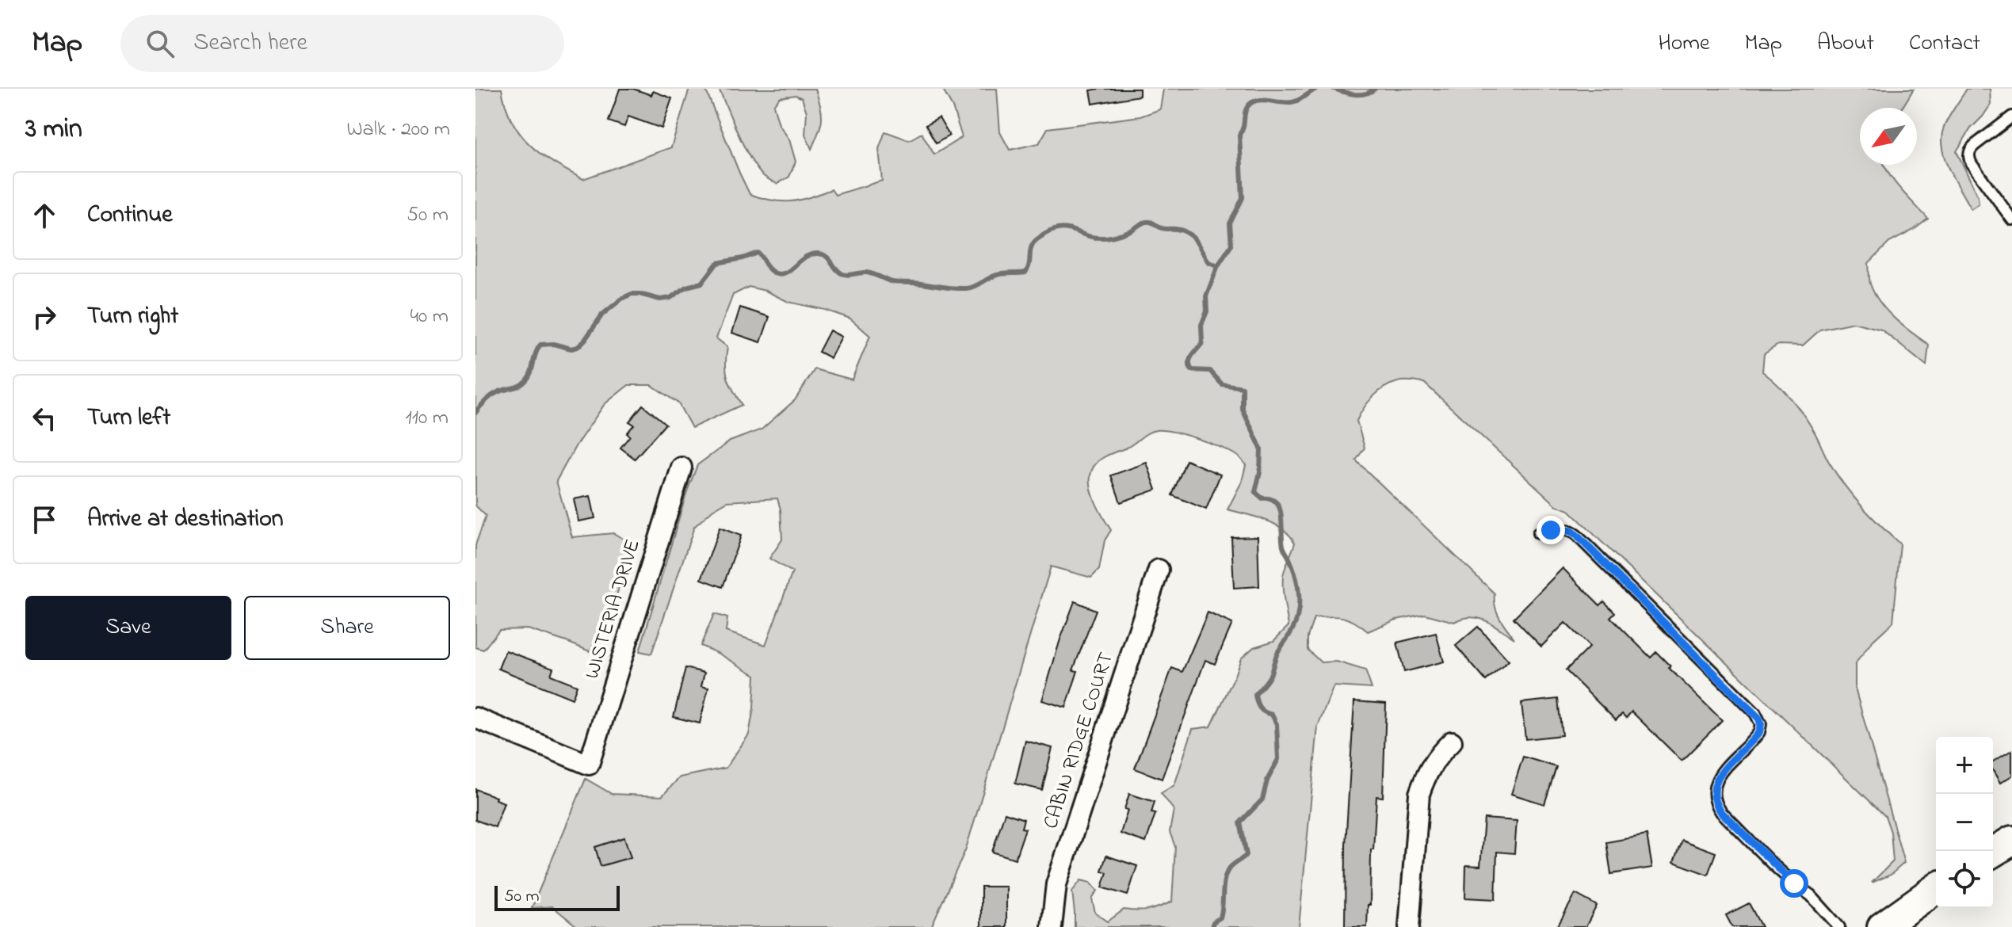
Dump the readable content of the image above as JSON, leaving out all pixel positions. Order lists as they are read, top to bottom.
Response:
{
  "streets": {
    "street": ["WISTERIA DRIVE", "CABIN RIDGE COURT"]
  },
  "scale_bar": "50 m",
  "north": "bottom left",
  "page": {
    "header": "Map",
    "search": "Search here",
    "nav": [
      "Home",
      "Map",
      "About",
      "Contact"
    ],
    "heading": ["3 min", "Walk · 200 m"],
    "list": [
      ["Continue", "50 m"],
      ["Turn right", "40 m"],
      ["Turn left", "110 m"],
      "Arrive at destination"
    ],
    "buttons": ["Save", "Share"],
    "map_buttons": ["+", "−"],
    "scale": "50 m"
  }
}
